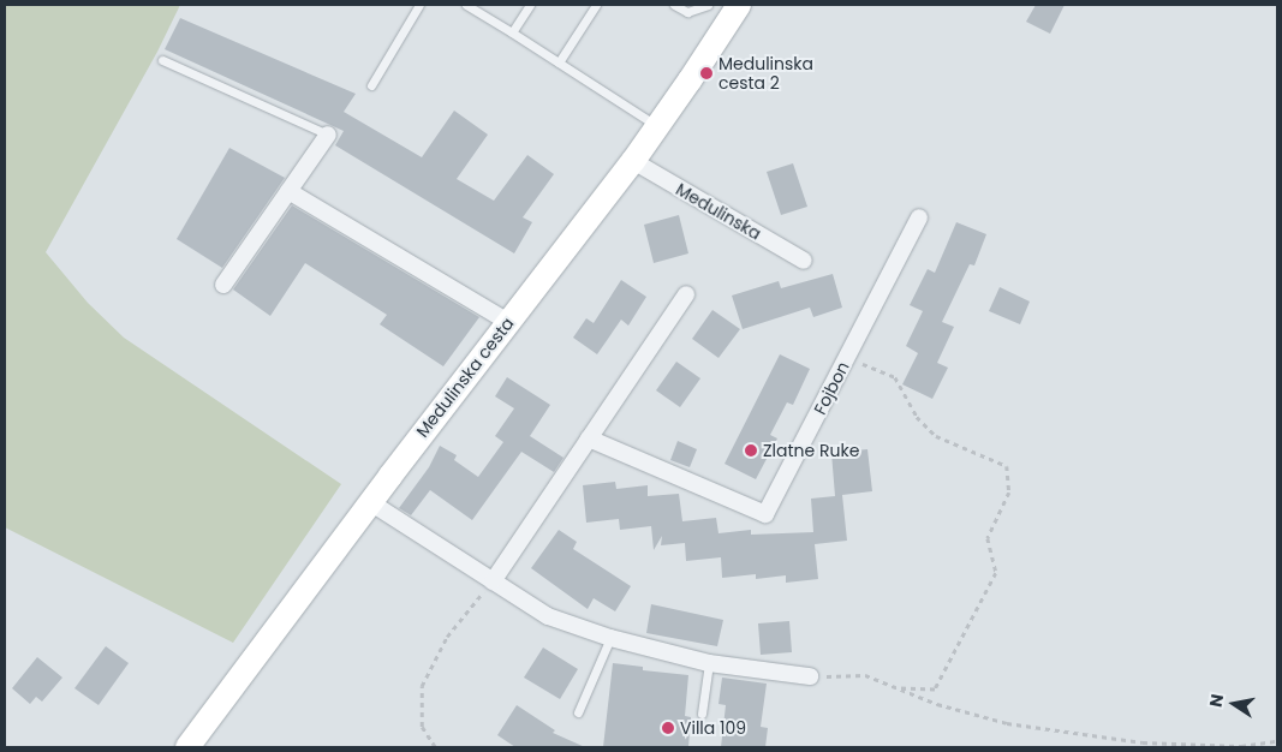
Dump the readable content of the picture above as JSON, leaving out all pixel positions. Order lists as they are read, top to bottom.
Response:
{
  "streets": {
    "main road": ["Medulinska cesta"],
    "street": ["Medulinska", "Fojbon"]
  },
  "crossings": [
    ["Medulinska", "Medulinska cesta"]
  ],
  "places": ["Medulinska cesta 2", "Zlatne Ruke", "Villa 109"],
  "north": "left"
}
